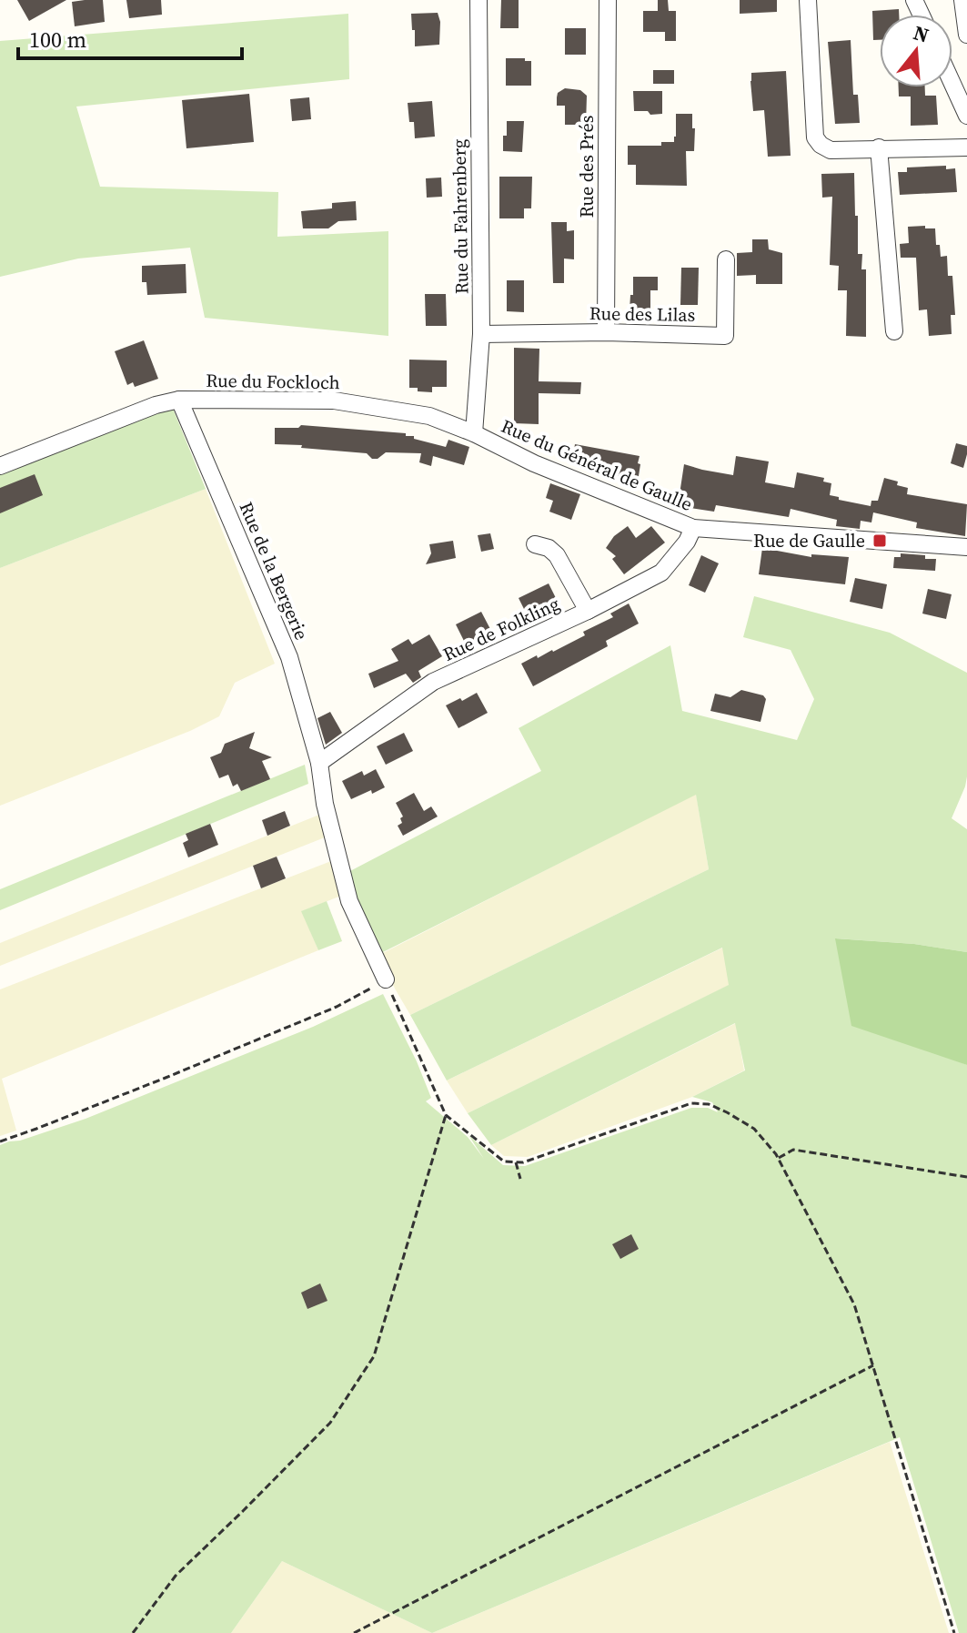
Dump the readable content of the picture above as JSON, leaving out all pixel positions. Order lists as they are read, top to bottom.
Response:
{
  "streets": {
    "street": [
      "Rue des Prés",
      "Rue du Fahrenberg",
      "Rue des Lilas",
      "Rue du Fockloch",
      "Rue du Général de Gaulle",
      "Rue de la Bergerie",
      "Rue de Folkling"
    ]
  },
  "crossings": [
    ["Rue des Prés", "Rue des Lilas"],
    ["Rue du Fahrenberg", "Rue des Lilas"],
    ["Rue du Fahrenberg", "Rue du Fockloch"],
    ["Rue du Fahrenberg", "Rue du Général de Gaulle"],
    ["Rue du Fockloch", "Rue du Général de Gaulle"],
    ["Rue du Fockloch", "Rue de la Bergerie"],
    ["Rue du Général de Gaulle", "Rue de Folkling"],
    ["Rue de la Bergerie", "Rue de Folkling"]
  ],
  "places": {
    "transit": ["Rue de Gaulle"]
  },
  "scale_bar": "100 m",
  "north": "top"
}
